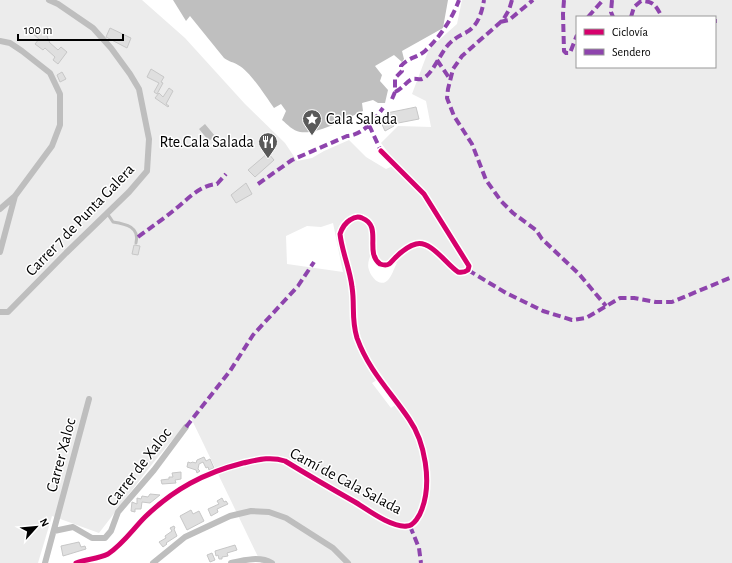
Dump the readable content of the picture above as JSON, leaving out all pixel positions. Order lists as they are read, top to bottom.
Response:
{
  "streets": {
    "street": [
      "Carrer 7 de Punta Galera",
      "Carrer Xaloc",
      "Carrer de Xaloc",
      "Camí de Cala Salada"
    ]
  },
  "crossings": [
    ["Carrer Xaloc", "Carrer de Xaloc"]
  ],
  "places": {
    "place": ["Cala Salada"],
    "restaurant": ["Rte.Cala Salada"]
  },
  "legend": ["Ciclovía", "Sendero"],
  "scale_bar": "100 m",
  "north": "top right"
}
